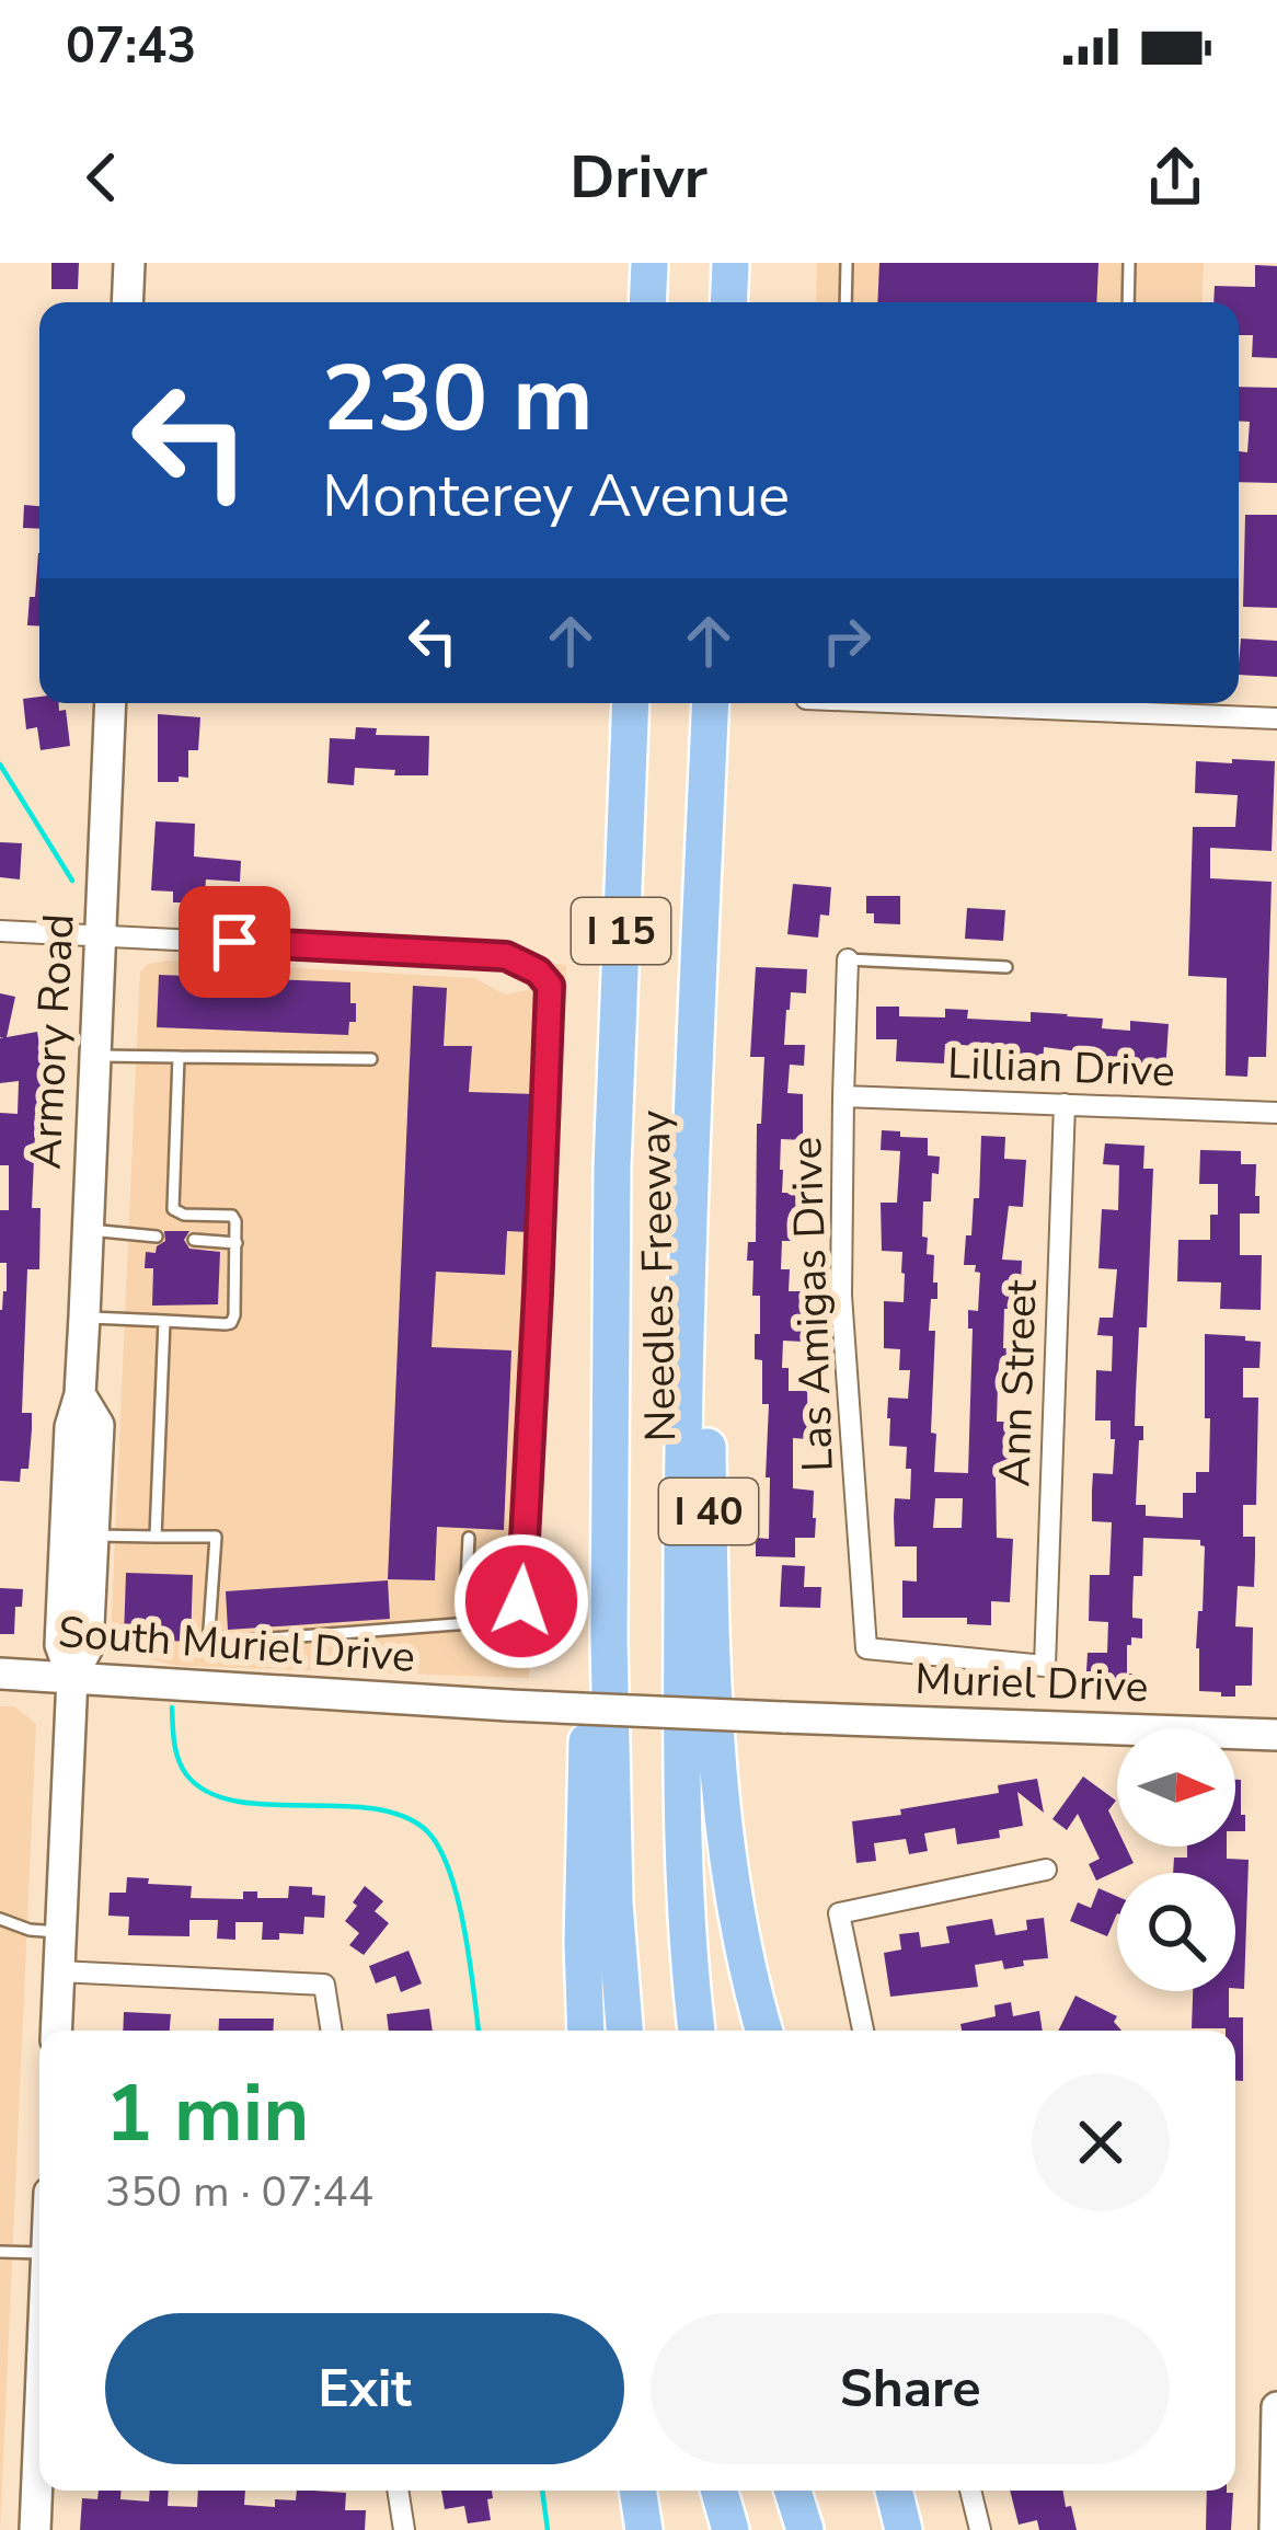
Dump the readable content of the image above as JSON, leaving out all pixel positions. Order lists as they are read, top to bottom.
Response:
{
  "streets": {
    "highway": ["I 15", "Needles Freeway", "I 40"],
    "main road": ["Armory Road", "South Muriel Drive", "Muriel Drive"],
    "street": ["Lillian Drive", "Las Amigas Drive", "Ann Street"]
  },
  "crossings": [
    ["I 15", "Needles Freeway"],
    ["Armory Road", "South Muriel Drive"],
    ["Lillian Drive", "Las Amigas Drive"],
    ["Lillian Drive", "Ann Street"],
    ["Las Amigas Drive", "Ann Street"],
    ["South Muriel Drive", "Muriel Drive"]
  ],
  "north": "right",
  "page": {
    "status": "07:43",
    "header": "Drivr",
    "turn": ["230 m", "Monterey Avenue"],
    "heading": ["1 min", "350 m · 07:44"],
    "buttons": ["Exit", "Share"]
  }
}
